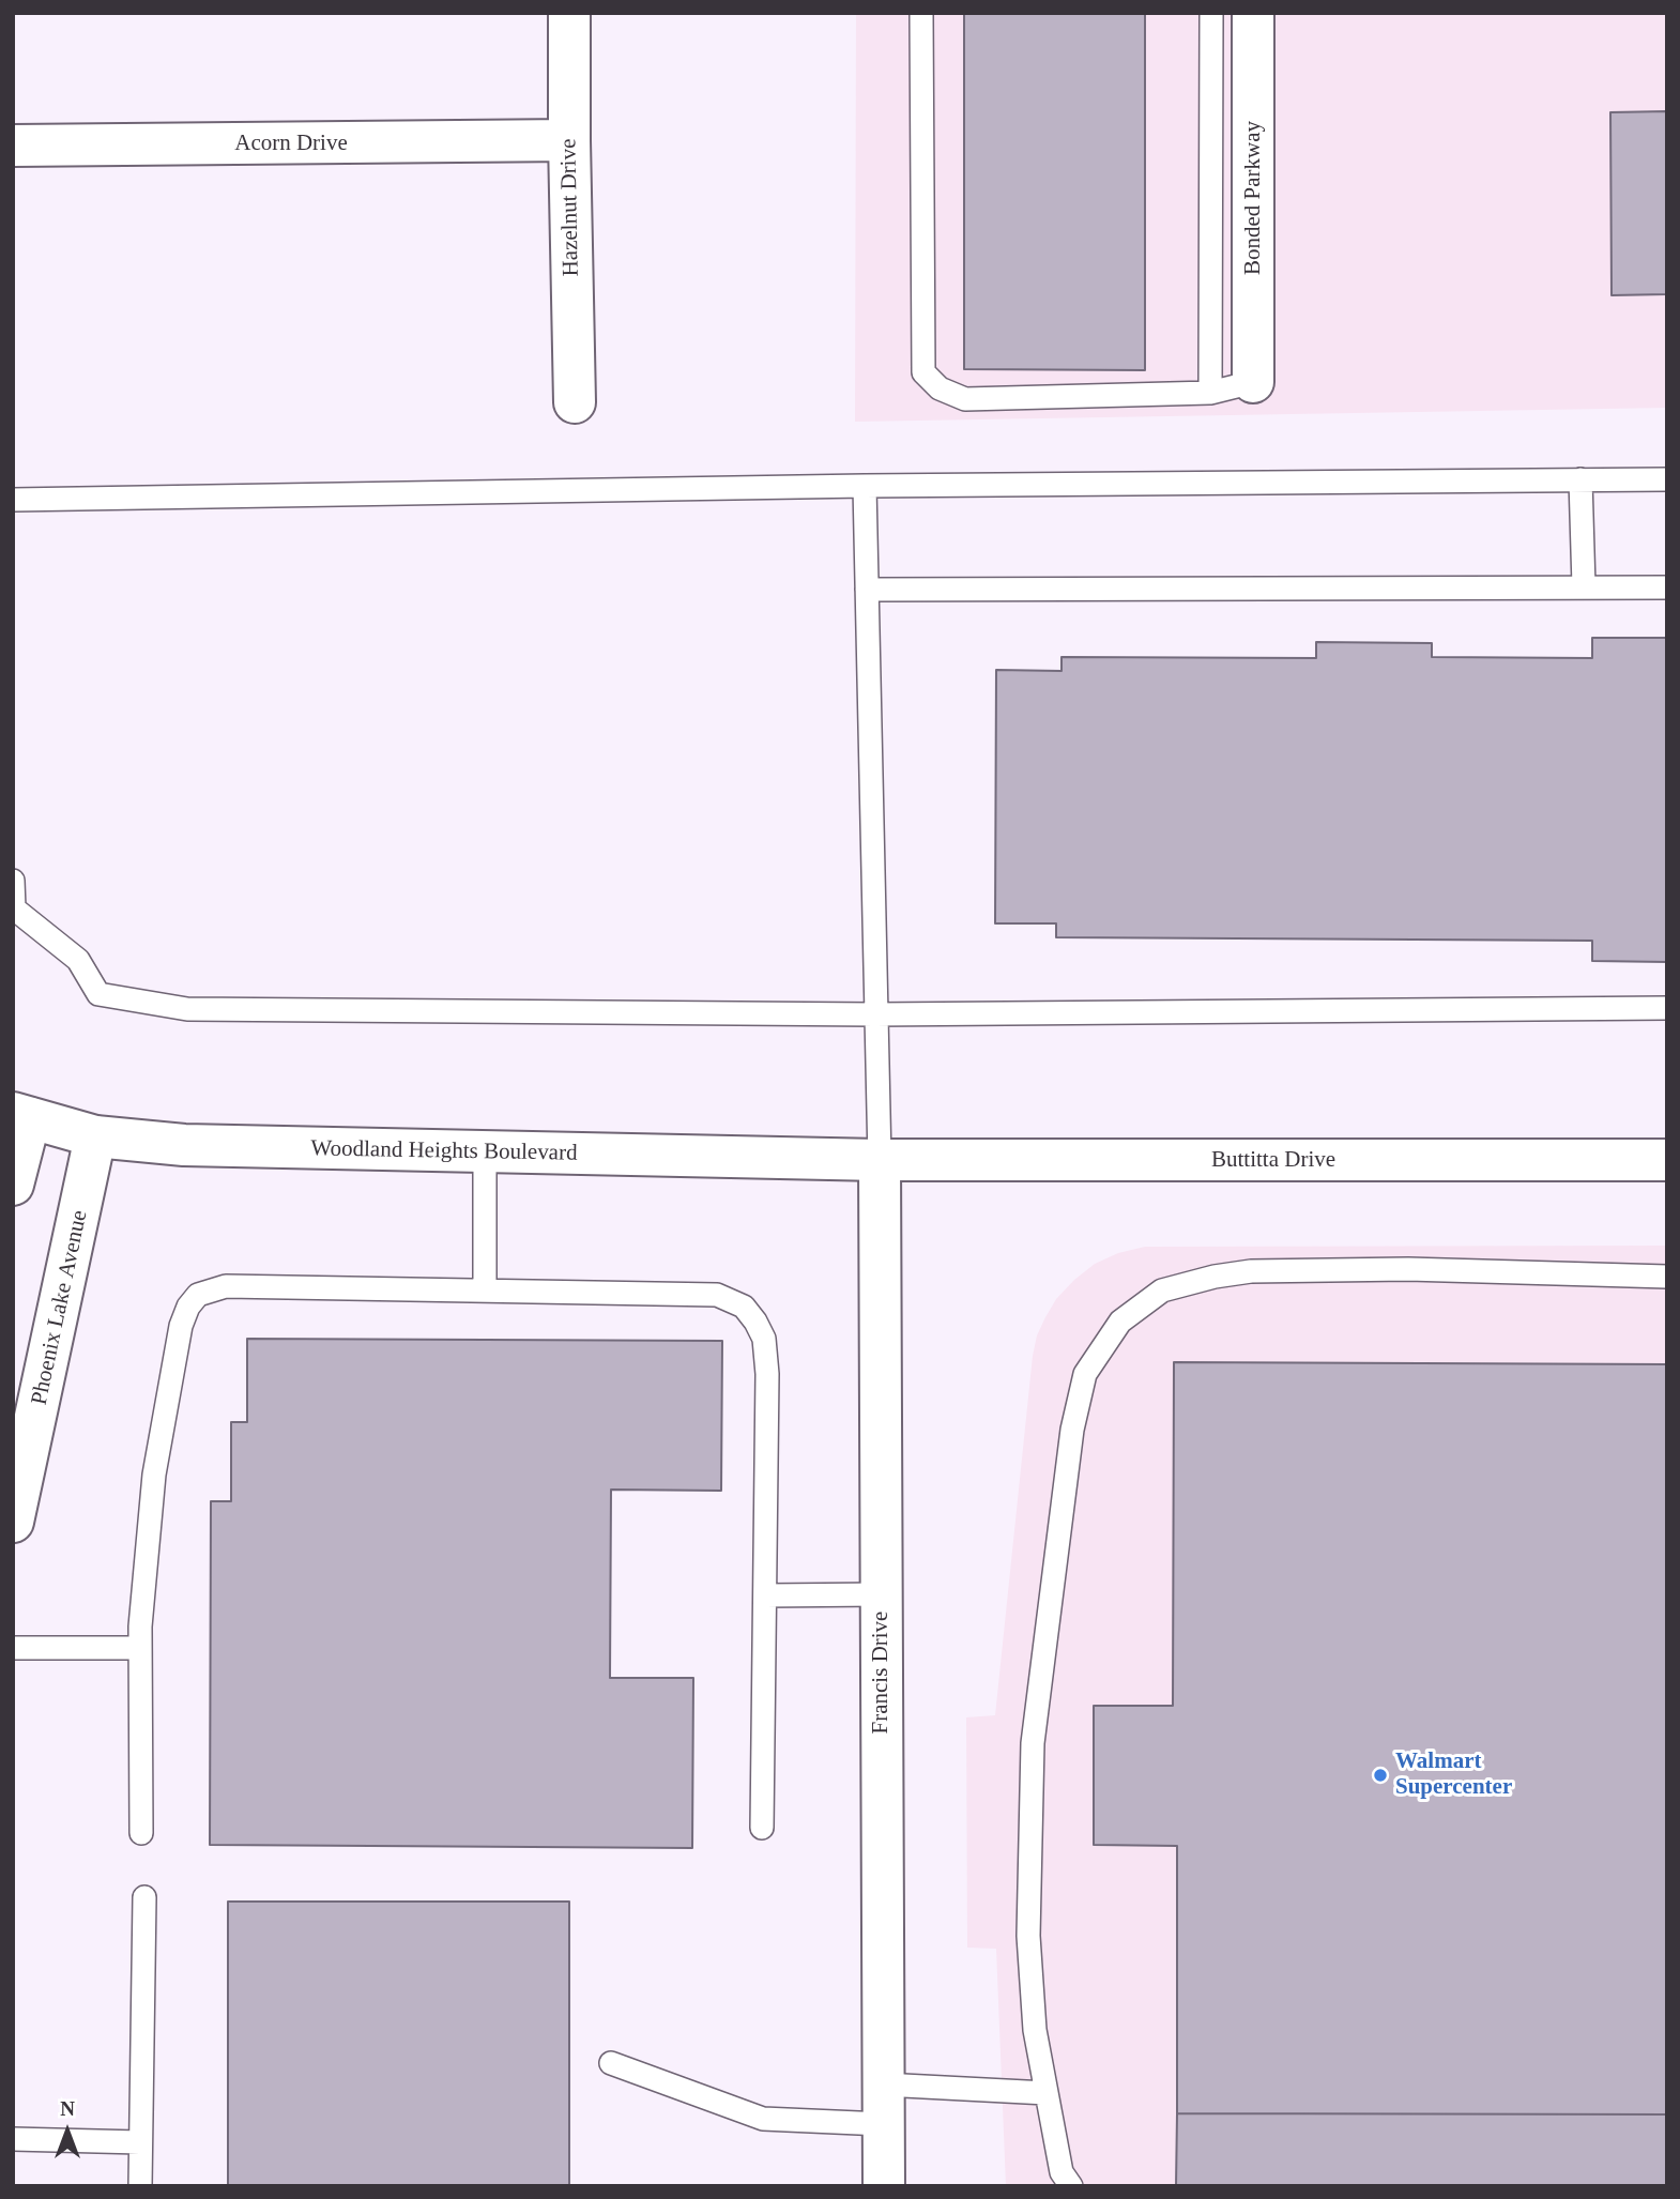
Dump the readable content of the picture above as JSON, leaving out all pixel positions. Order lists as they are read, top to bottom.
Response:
{
  "streets": {
    "street": [
      "Acorn Drive",
      "Bonded Parkway",
      "Hazelnut Drive",
      "Woodland Heights Boulevard",
      "Buttitta Drive",
      "Phoenix Lake Avenue",
      "Francis Drive"
    ]
  },
  "crossings": [
    ["Acorn Drive", "Hazelnut Drive"],
    ["Woodland Heights Boulevard", "Buttitta Drive"],
    ["Woodland Heights Boulevard", "Phoenix Lake Avenue"],
    ["Woodland Heights Boulevard", "Francis Drive"],
    ["Buttitta Drive", "Francis Drive"]
  ],
  "places": ["Walmart Supercenter"],
  "north": "top"
}
